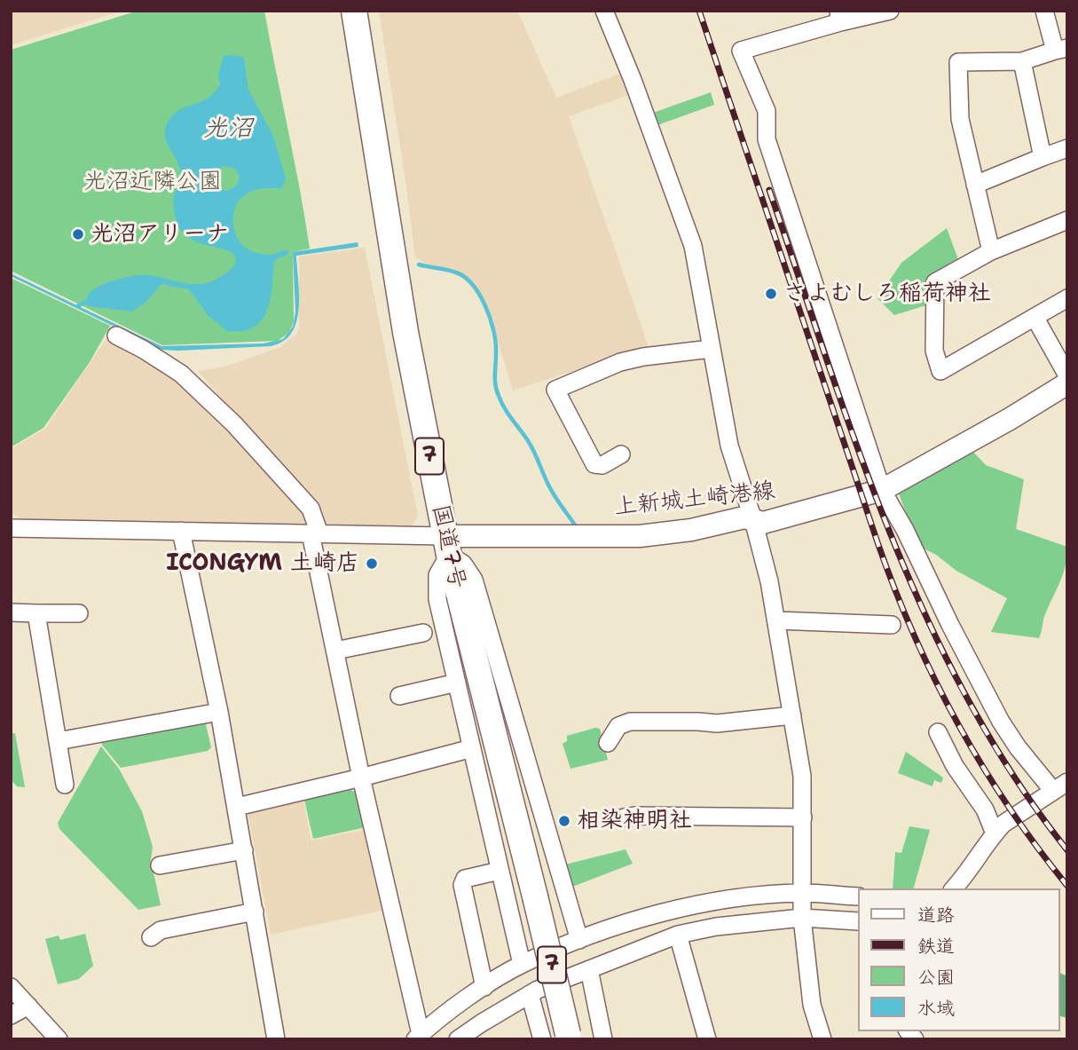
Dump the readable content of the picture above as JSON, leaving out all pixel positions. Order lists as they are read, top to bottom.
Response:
{
  "streets": {
    "highway": ["7", "国道7号"],
    "main road": ["上新城土崎港線"]
  },
  "crossings": [
    ["上新城土崎港線", "国道7号"]
  ],
  "water": ["光沼"],
  "parks": ["光沼近隣公園"],
  "places": [
    "光沼アリーナ",
    "さよむしろ稲荷神社",
    "ICONGYM 土崎店",
    "相染神明社"
  ],
  "legend": [
    "道路",
    "鉄道",
    "公園",
    "水域"
  ]
}
